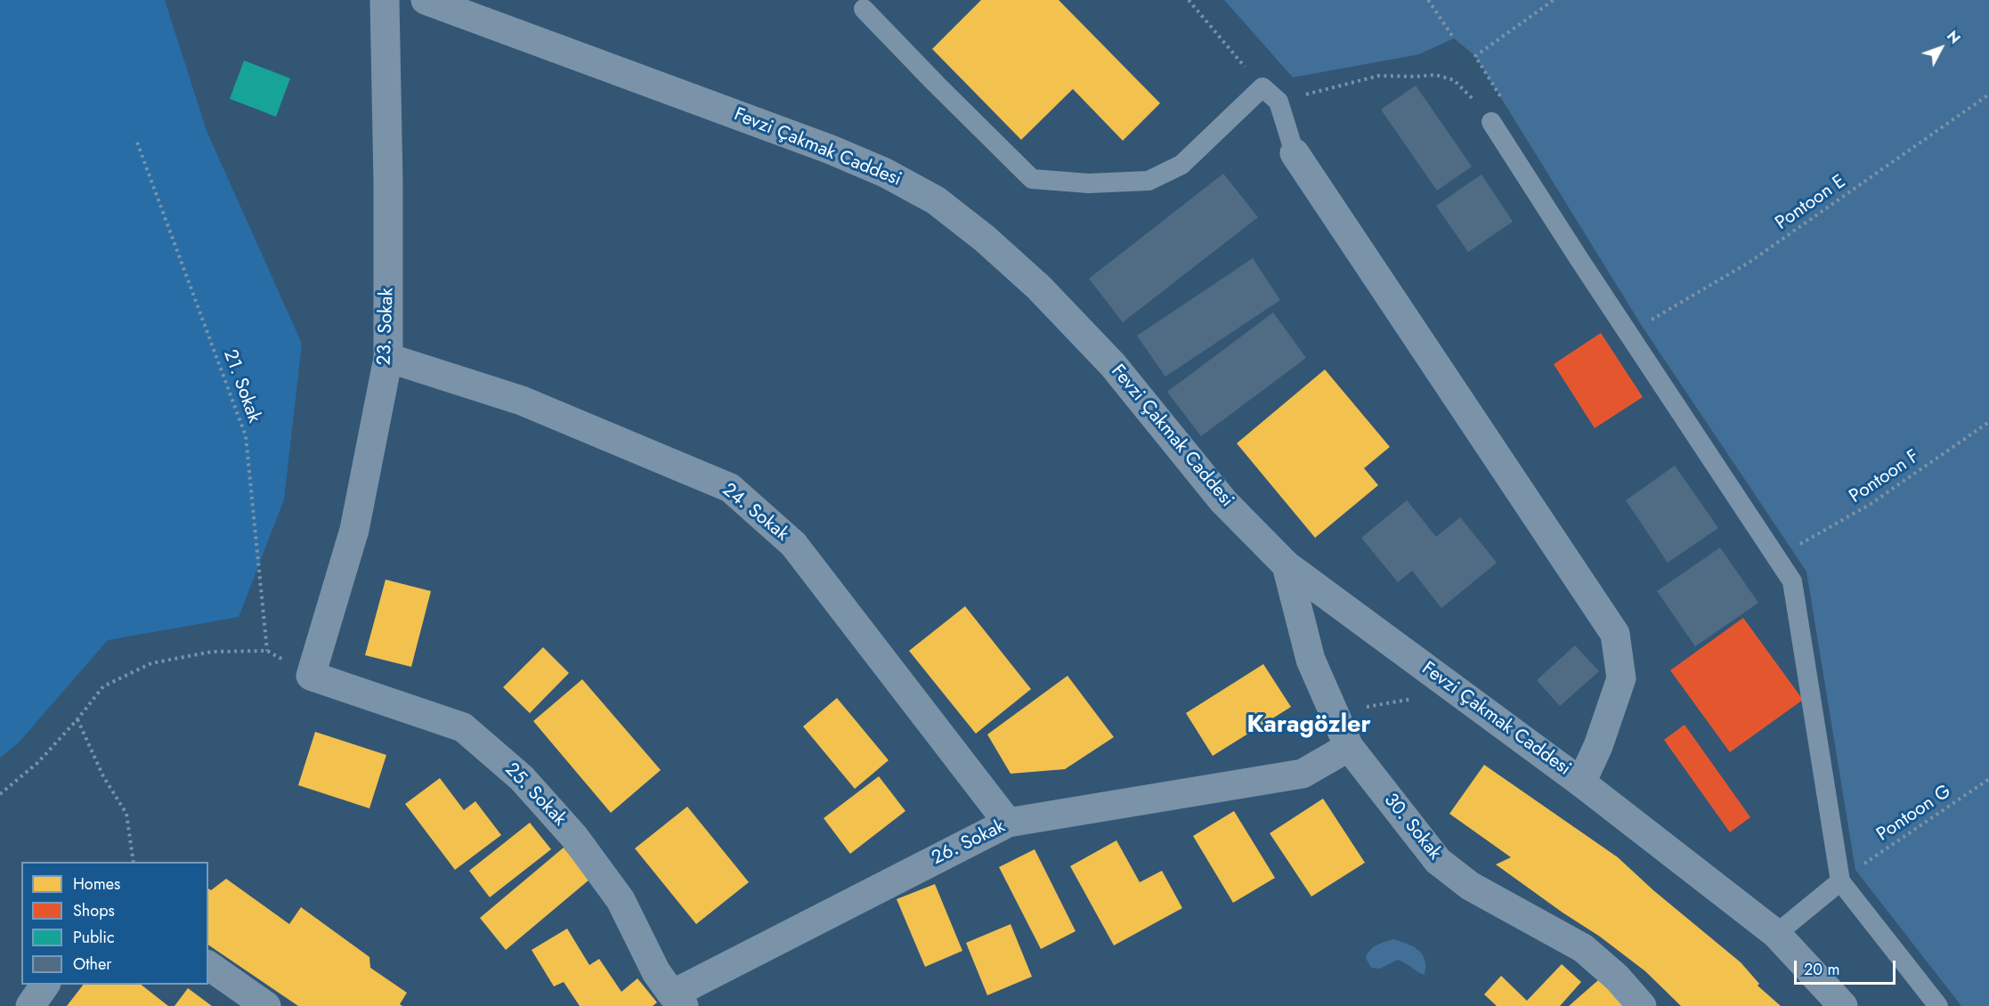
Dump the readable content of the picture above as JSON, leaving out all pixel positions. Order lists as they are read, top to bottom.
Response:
{
  "streets": {
    "street": [
      "Fevzi Çakmak Caddesi",
      "23. Sokak",
      "24. Sokak",
      "25. Sokak",
      "30. Sokak",
      "26. Sokak"
    ],
    "path": [
      "Pontoon E",
      "21. Sokak",
      "Pontoon F",
      "Pontoon G"
    ]
  },
  "crossings": [
    ["Fevzi Çakmak Caddesi", "30. Sokak"],
    ["23. Sokak", "24. Sokak"],
    ["23. Sokak", "25. Sokak"],
    ["24. Sokak", "26. Sokak"],
    ["25. Sokak", "26. Sokak"],
    ["30. Sokak", "26. Sokak"]
  ],
  "districts": ["Karagözler"],
  "legend": [
    "Homes",
    "Shops",
    "Public",
    "Other"
  ],
  "scale_bar": "20 m",
  "north": "top right"
}
